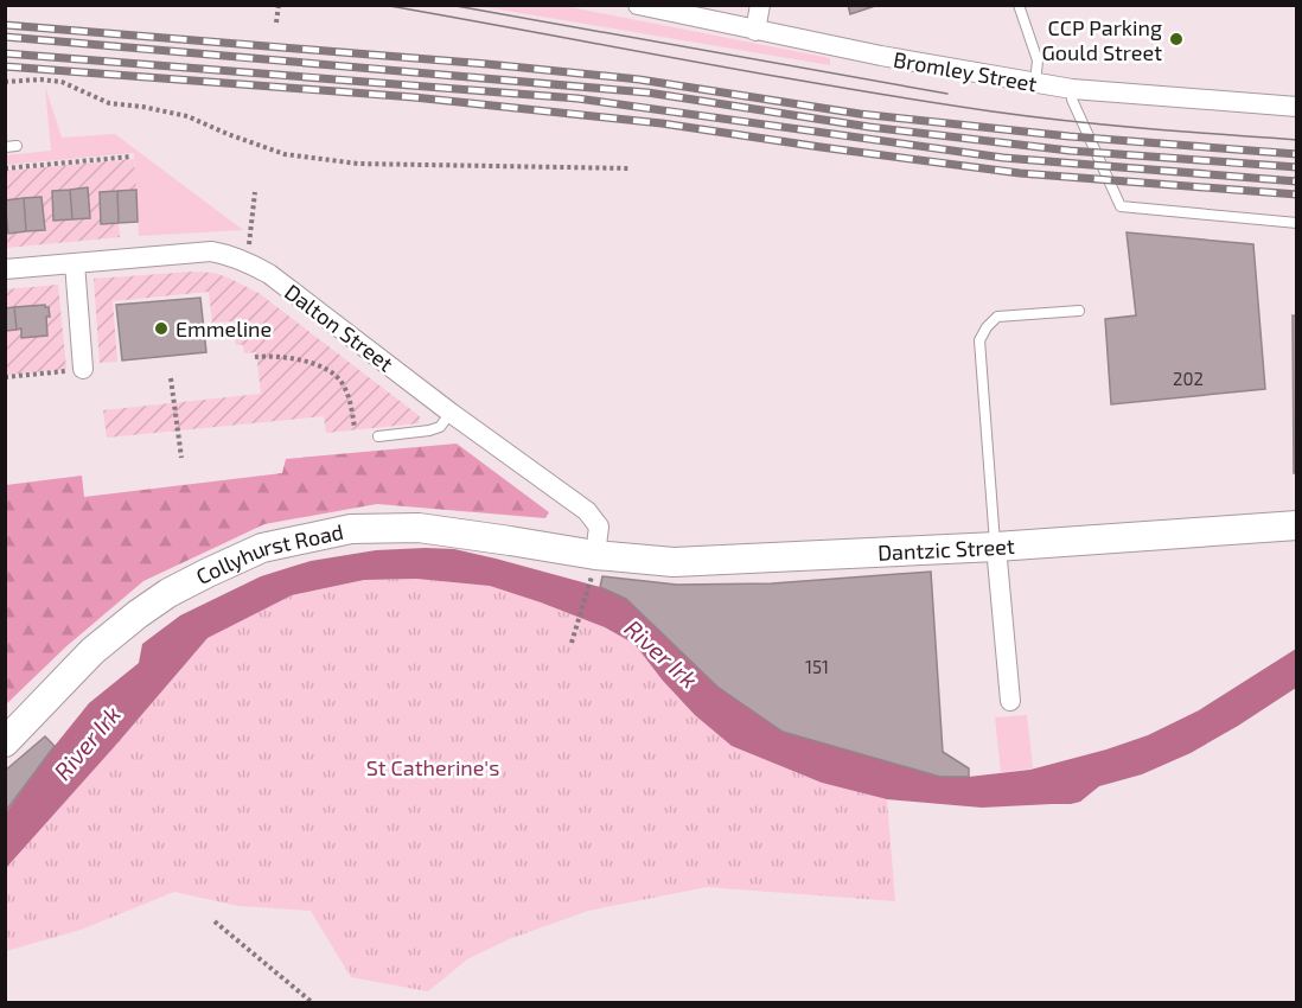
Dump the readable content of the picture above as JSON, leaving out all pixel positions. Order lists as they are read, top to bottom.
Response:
{
  "streets": {
    "street": [
      "Bromley Street",
      "Dalton Street",
      "Dantzic Street",
      "Collyhurst Road"
    ]
  },
  "crossings": [
    ["Dalton Street", "Dantzic Street"],
    ["Dalton Street", "Collyhurst Road"],
    ["Dantzic Street", "Collyhurst Road"]
  ],
  "water": ["River Irk"],
  "parks": ["St Catherine's"],
  "places": ["CCP Parking Gould Street", "Emmeline"],
  "house_numbers": ["202", "151"]
}
